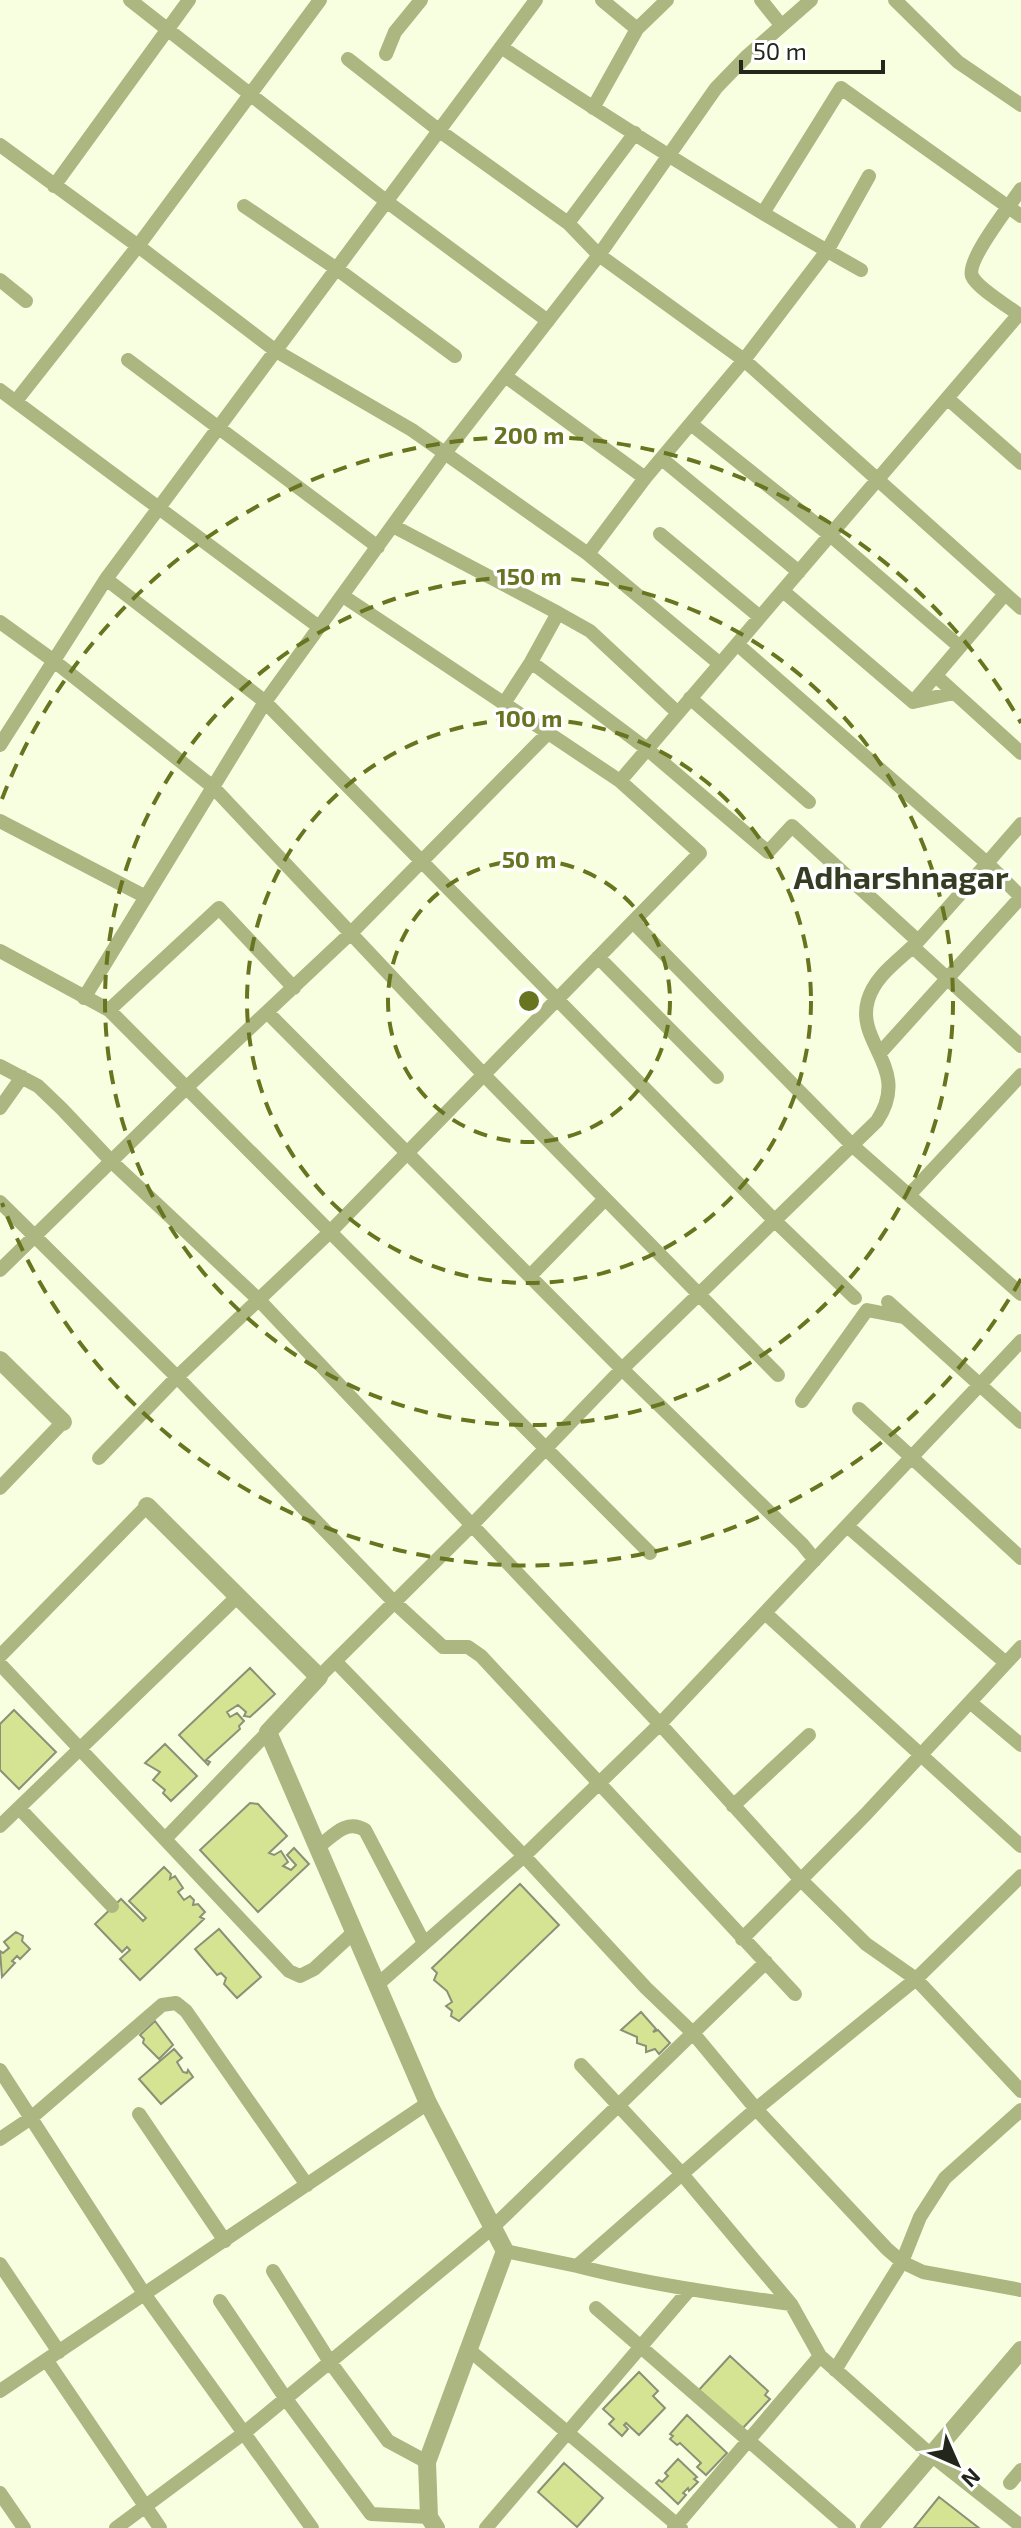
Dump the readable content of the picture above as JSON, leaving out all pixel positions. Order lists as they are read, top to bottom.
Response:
{
  "districts": ["Adharshnagar"],
  "scale_bar": "50 m",
  "north": "bottom right",
  "rings": [
    "200 m",
    "150 m",
    "100 m",
    "50 m"
  ]
}
